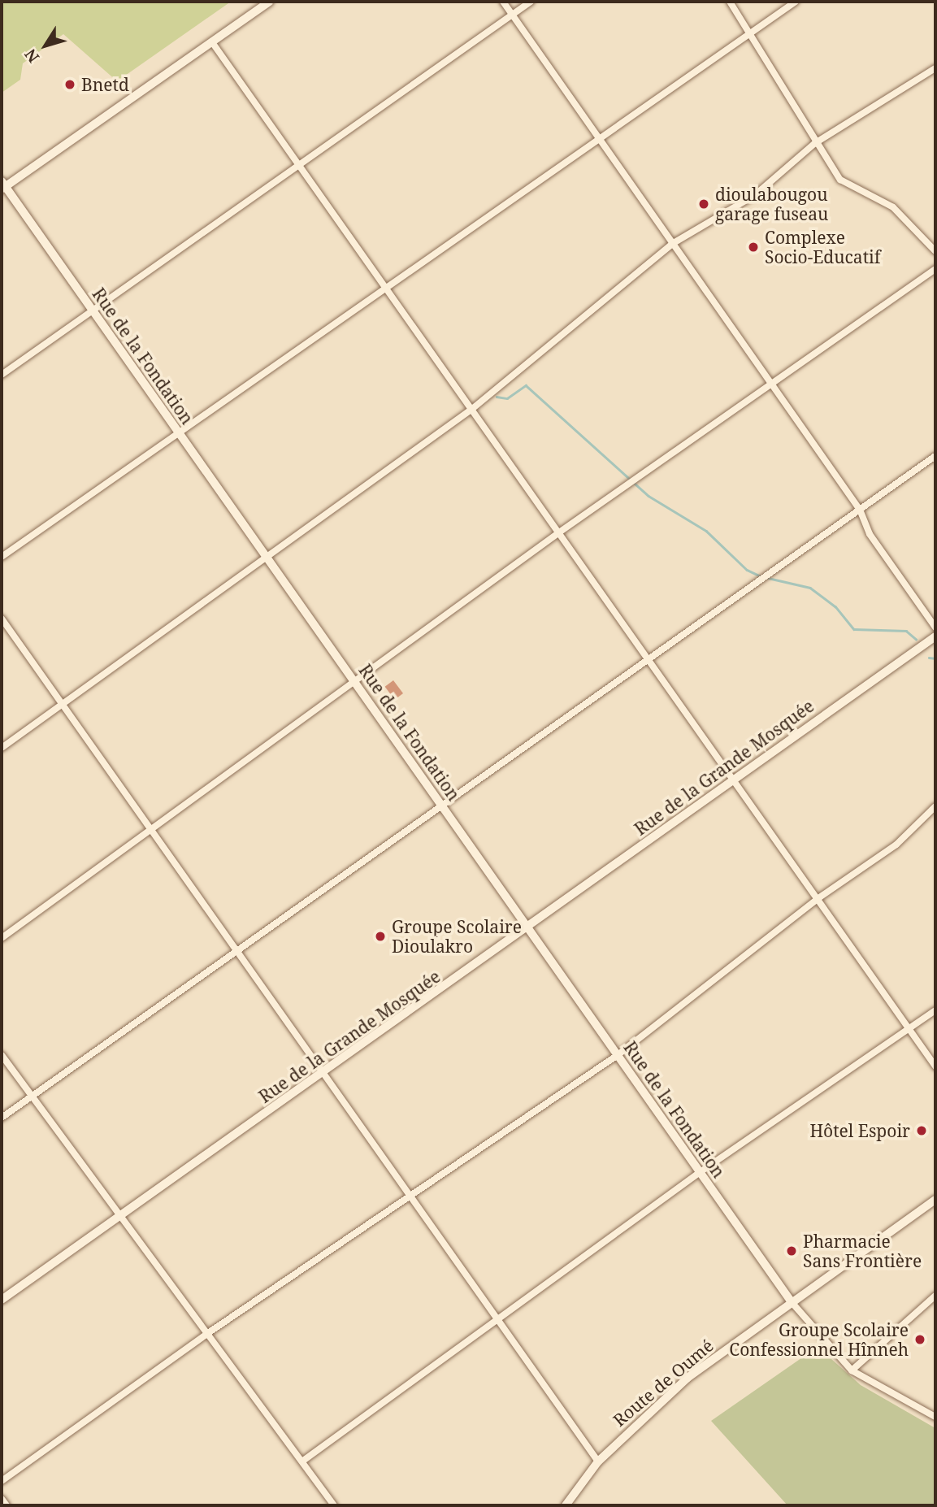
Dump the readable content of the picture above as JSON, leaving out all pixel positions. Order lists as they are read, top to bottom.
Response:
{
  "streets": {
    "main road": ["Route de Oumé"],
    "street": ["Rue de la Fondation", "Rue de la Grande Mosquée"]
  },
  "crossings": [
    ["Rue de la Fondation", "Rue de la Grande Mosquée"],
    ["Rue de la Fondation", "Route de Oumé"]
  ],
  "places": [
    "Bnetd",
    "dioulabougou garage fuseau",
    "Complexe Socio-Educatif",
    "Groupe Scolaire Dioulakro",
    "Hôtel Espoir",
    "Pharmacie Sans Frontière",
    "Groupe Scolaire Confessionnel Hînneh"
  ],
  "north": "bottom left"
}
